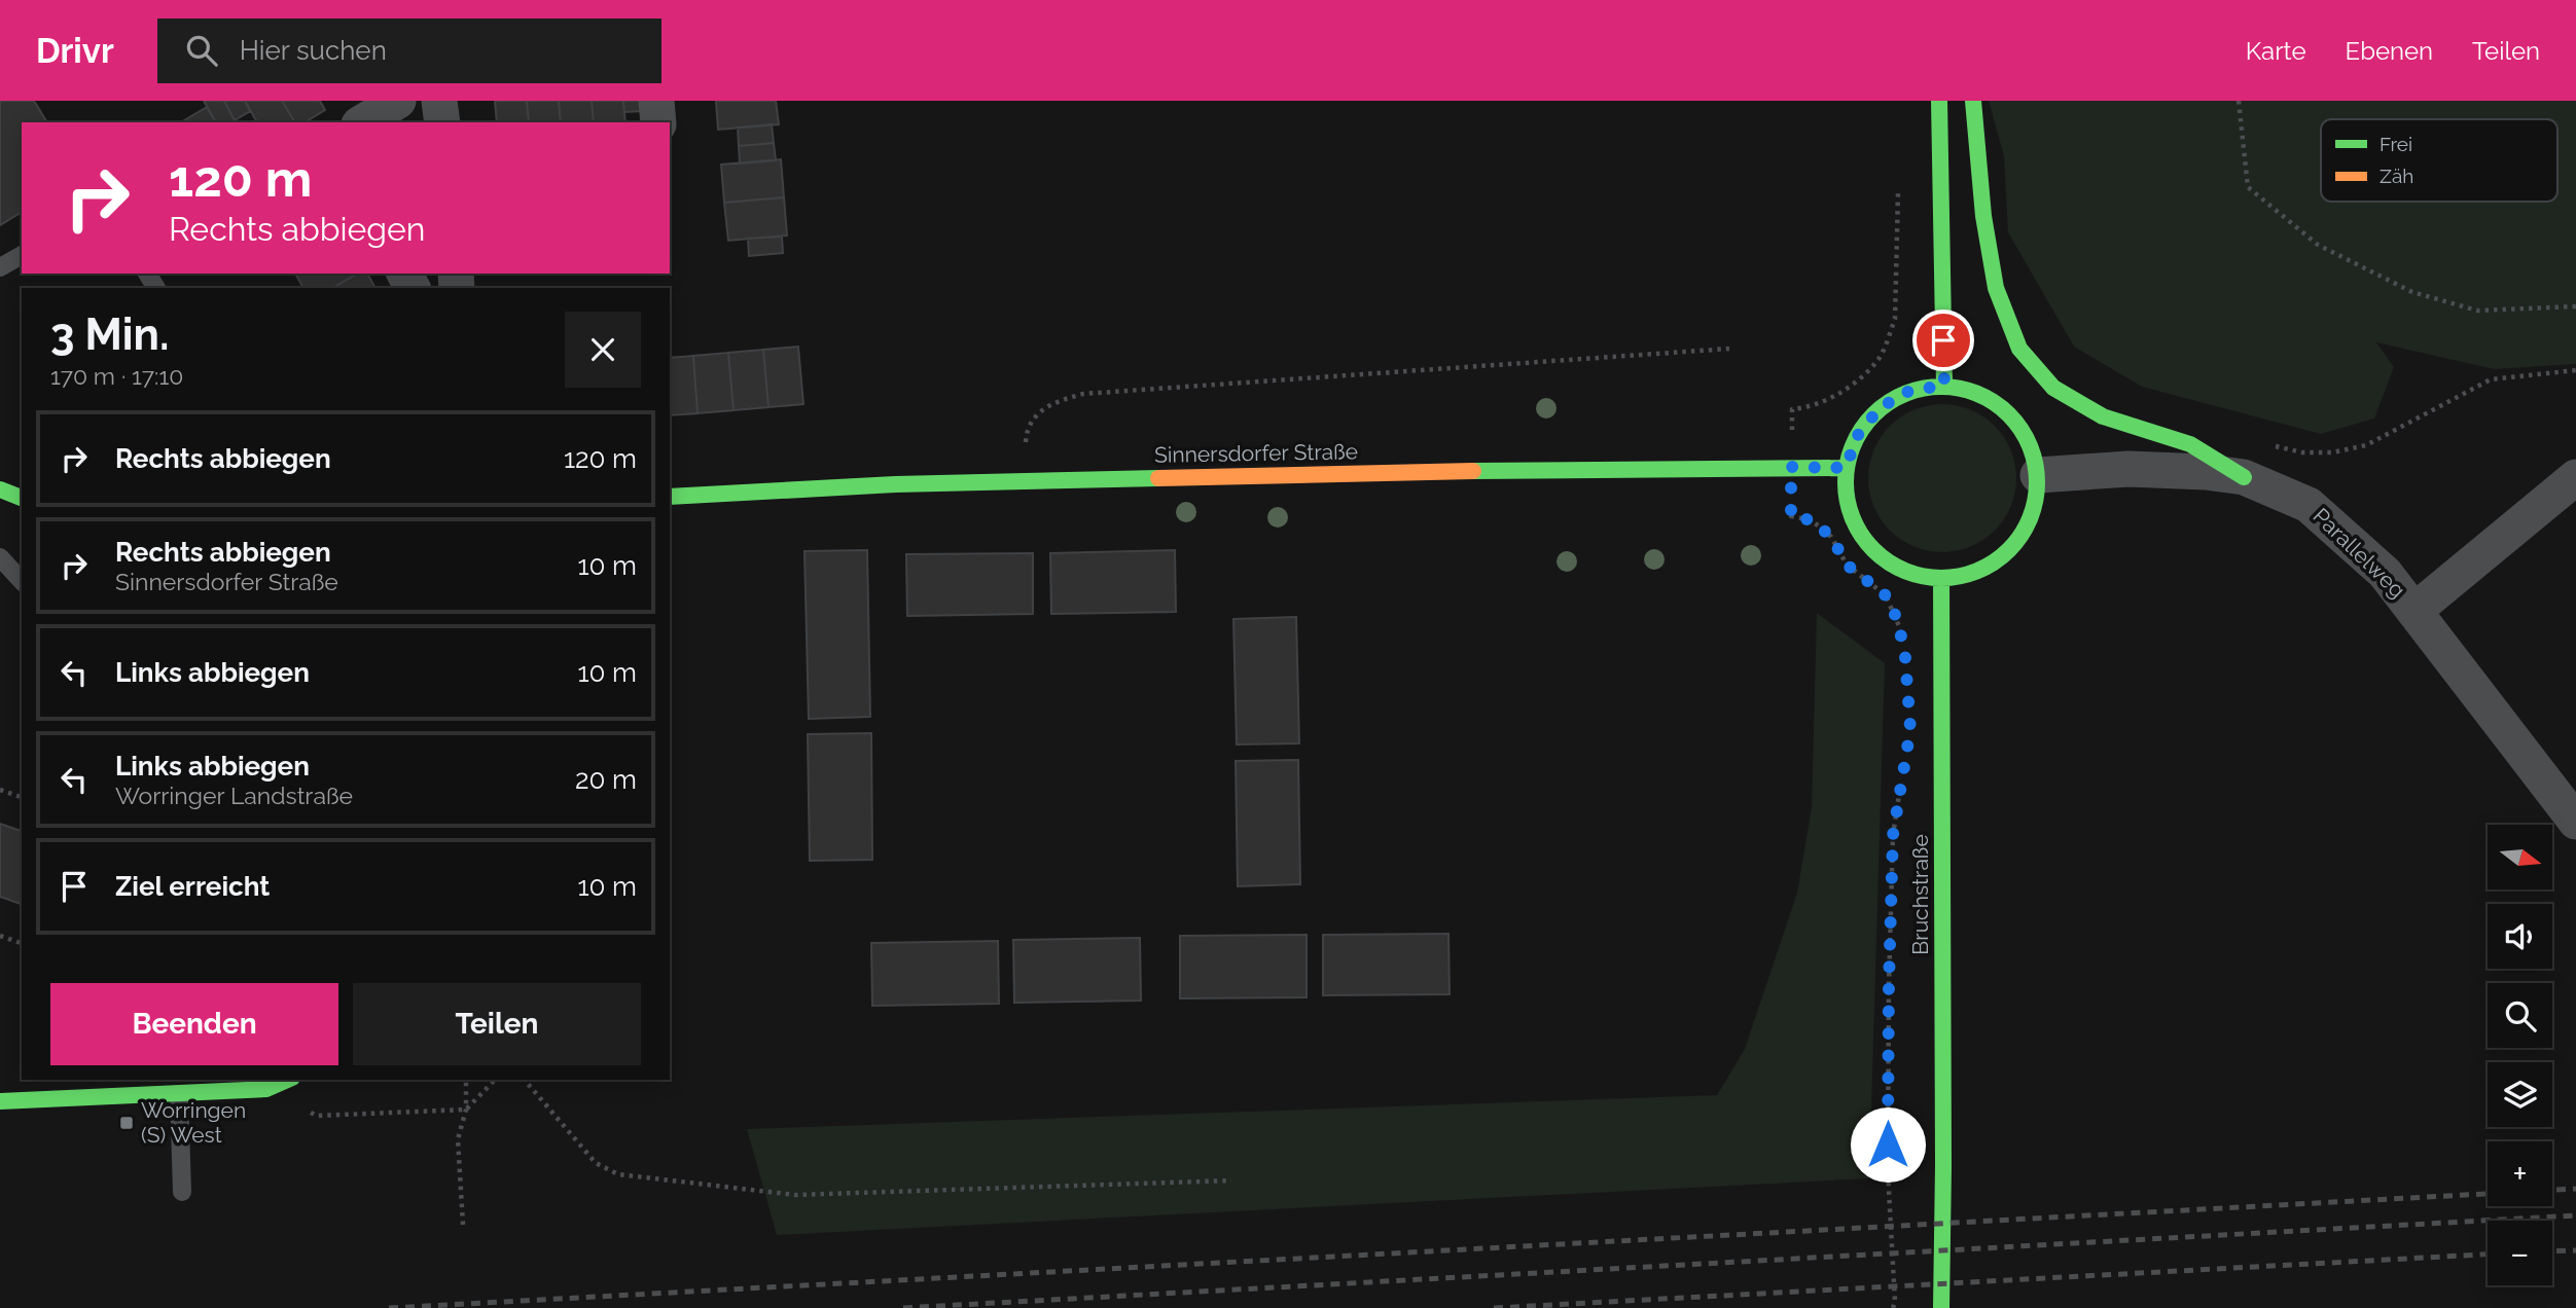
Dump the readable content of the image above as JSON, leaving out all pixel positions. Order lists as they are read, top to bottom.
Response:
{
  "streets": {
    "main road": ["Sinnersdorfer Straße", "Bruchstraße"],
    "street": ["Parallelweg"]
  },
  "crossings": [
    ["Sinnersdorfer Straße", "Parallelweg"],
    ["Sinnersdorfer Straße", "Bruchstraße"],
    ["Parallelweg", "Bruchstraße"]
  ],
  "places": {
    "transit": ["Worringen (S) West"]
  },
  "legend": ["Frei", "Zäh"],
  "north": "right",
  "page": {
    "header": "Drivr",
    "search": "Hier suchen",
    "nav": ["Karte", "Ebenen", "Teilen"],
    "turn": ["120 m", "Rechts abbiegen"],
    "heading": ["3 Min.", "170 m · 17:10"],
    "list": [
      {
        "name": "Rechts abbiegen",
        "value": "120 m"
      },
      {
        "name": "Rechts abbiegen",
        "note": "Sinnersdorfer Straße",
        "value": "10 m"
      },
      {
        "name": "Links abbiegen",
        "value": "10 m"
      },
      {
        "name": "Links abbiegen",
        "note": "Worringer Landstraße",
        "value": "20 m"
      },
      {
        "name": "Ziel erreicht",
        "value": "10 m"
      }
    ],
    "map_buttons": ["+", "−"],
    "buttons": ["Beenden", "Teilen"]
  }
}
